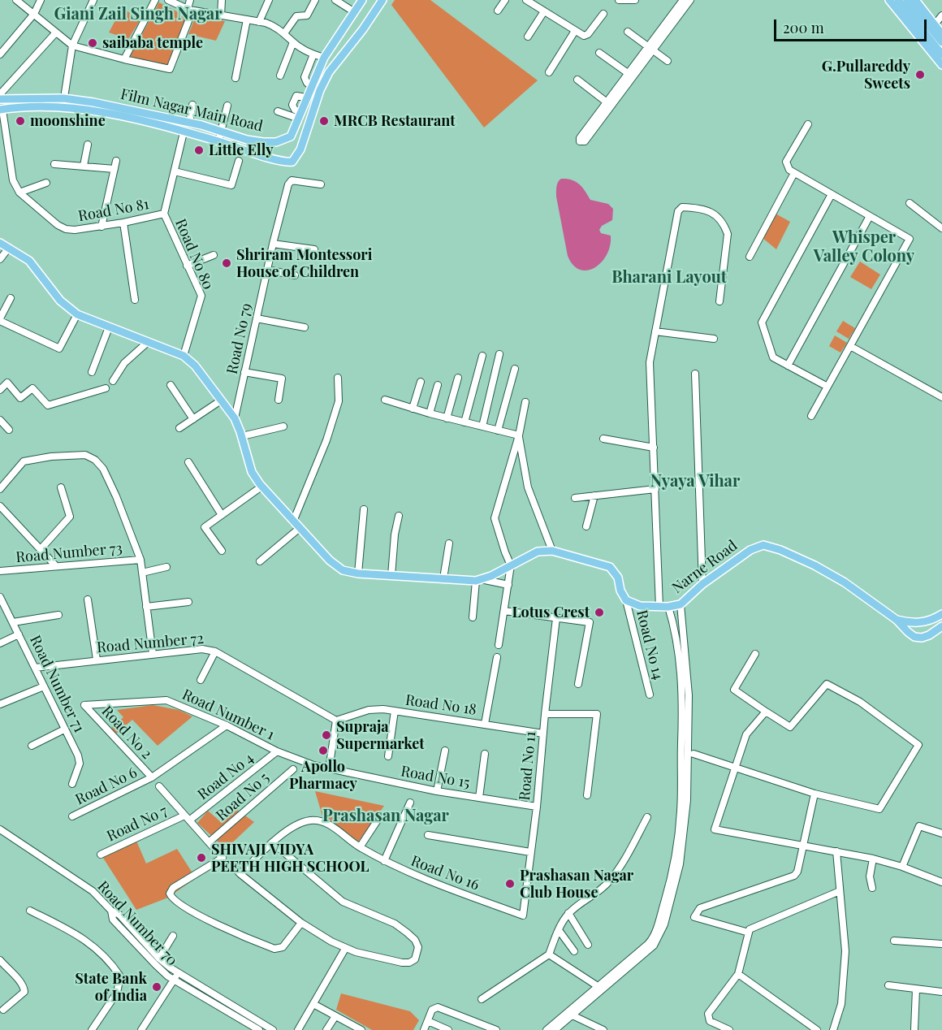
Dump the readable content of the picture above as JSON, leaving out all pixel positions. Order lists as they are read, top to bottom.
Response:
{
  "streets": {
    "main road": ["Film Nagar Main Road", "Narne Road"],
    "street": [
      "Road No 81",
      "Road No 80",
      "Road No 79",
      "Road Number 73",
      "Road Number 72",
      "Road No 14",
      "Road Number 71",
      "Road No 18",
      "Road Number 1",
      "Road No 2",
      "Road No 11",
      "Road No 4",
      "Road No 15",
      "Road No 6",
      "Road No 5",
      "Road No 7",
      "Road No 16",
      "Road Number 70"
    ]
  },
  "crossings": [
    ["Film Nagar Main Road", "Road No 81"],
    ["Film Nagar Main Road", "Road No 80"],
    ["Road No 81", "Road No 80"],
    ["Narne Road", "Road No 14"],
    ["Road Number 72", "Road Number 71"],
    ["Road Number 72", "Road No 18"],
    ["Road No 18", "Road No 11"],
    ["Road Number 1", "Road No 2"],
    ["Road Number 1", "Road No 4"],
    ["Road Number 1", "Road No 15"],
    ["Road Number 1", "Road No 6"],
    ["Road No 2", "Road No 6"],
    ["Road No 11", "Road No 15"],
    ["Road No 11", "Road No 16"],
    ["Road No 4", "Road No 7"]
  ],
  "districts": [
    "Giani Zail Singh Nagar",
    "Whisper Valley Colony",
    "Bharani Layout",
    "Nyaya Vihar",
    "Prashasan Nagar"
  ],
  "places": [
    "saibaba temple",
    "G.Pullareddy Sweets",
    "moonshine",
    "MRCB Restaurant",
    "Little Elly",
    "Shriram Montessori House of Children",
    "Lotus Crest",
    "Supraja Supermarket",
    "Apollo Pharmacy",
    "SHIVAJI VIDYA PEETH HIGH SCHOOL",
    "Prashasan Nagar Club House",
    "State Bank of India"
  ],
  "scale_bar": "200 m"
}
